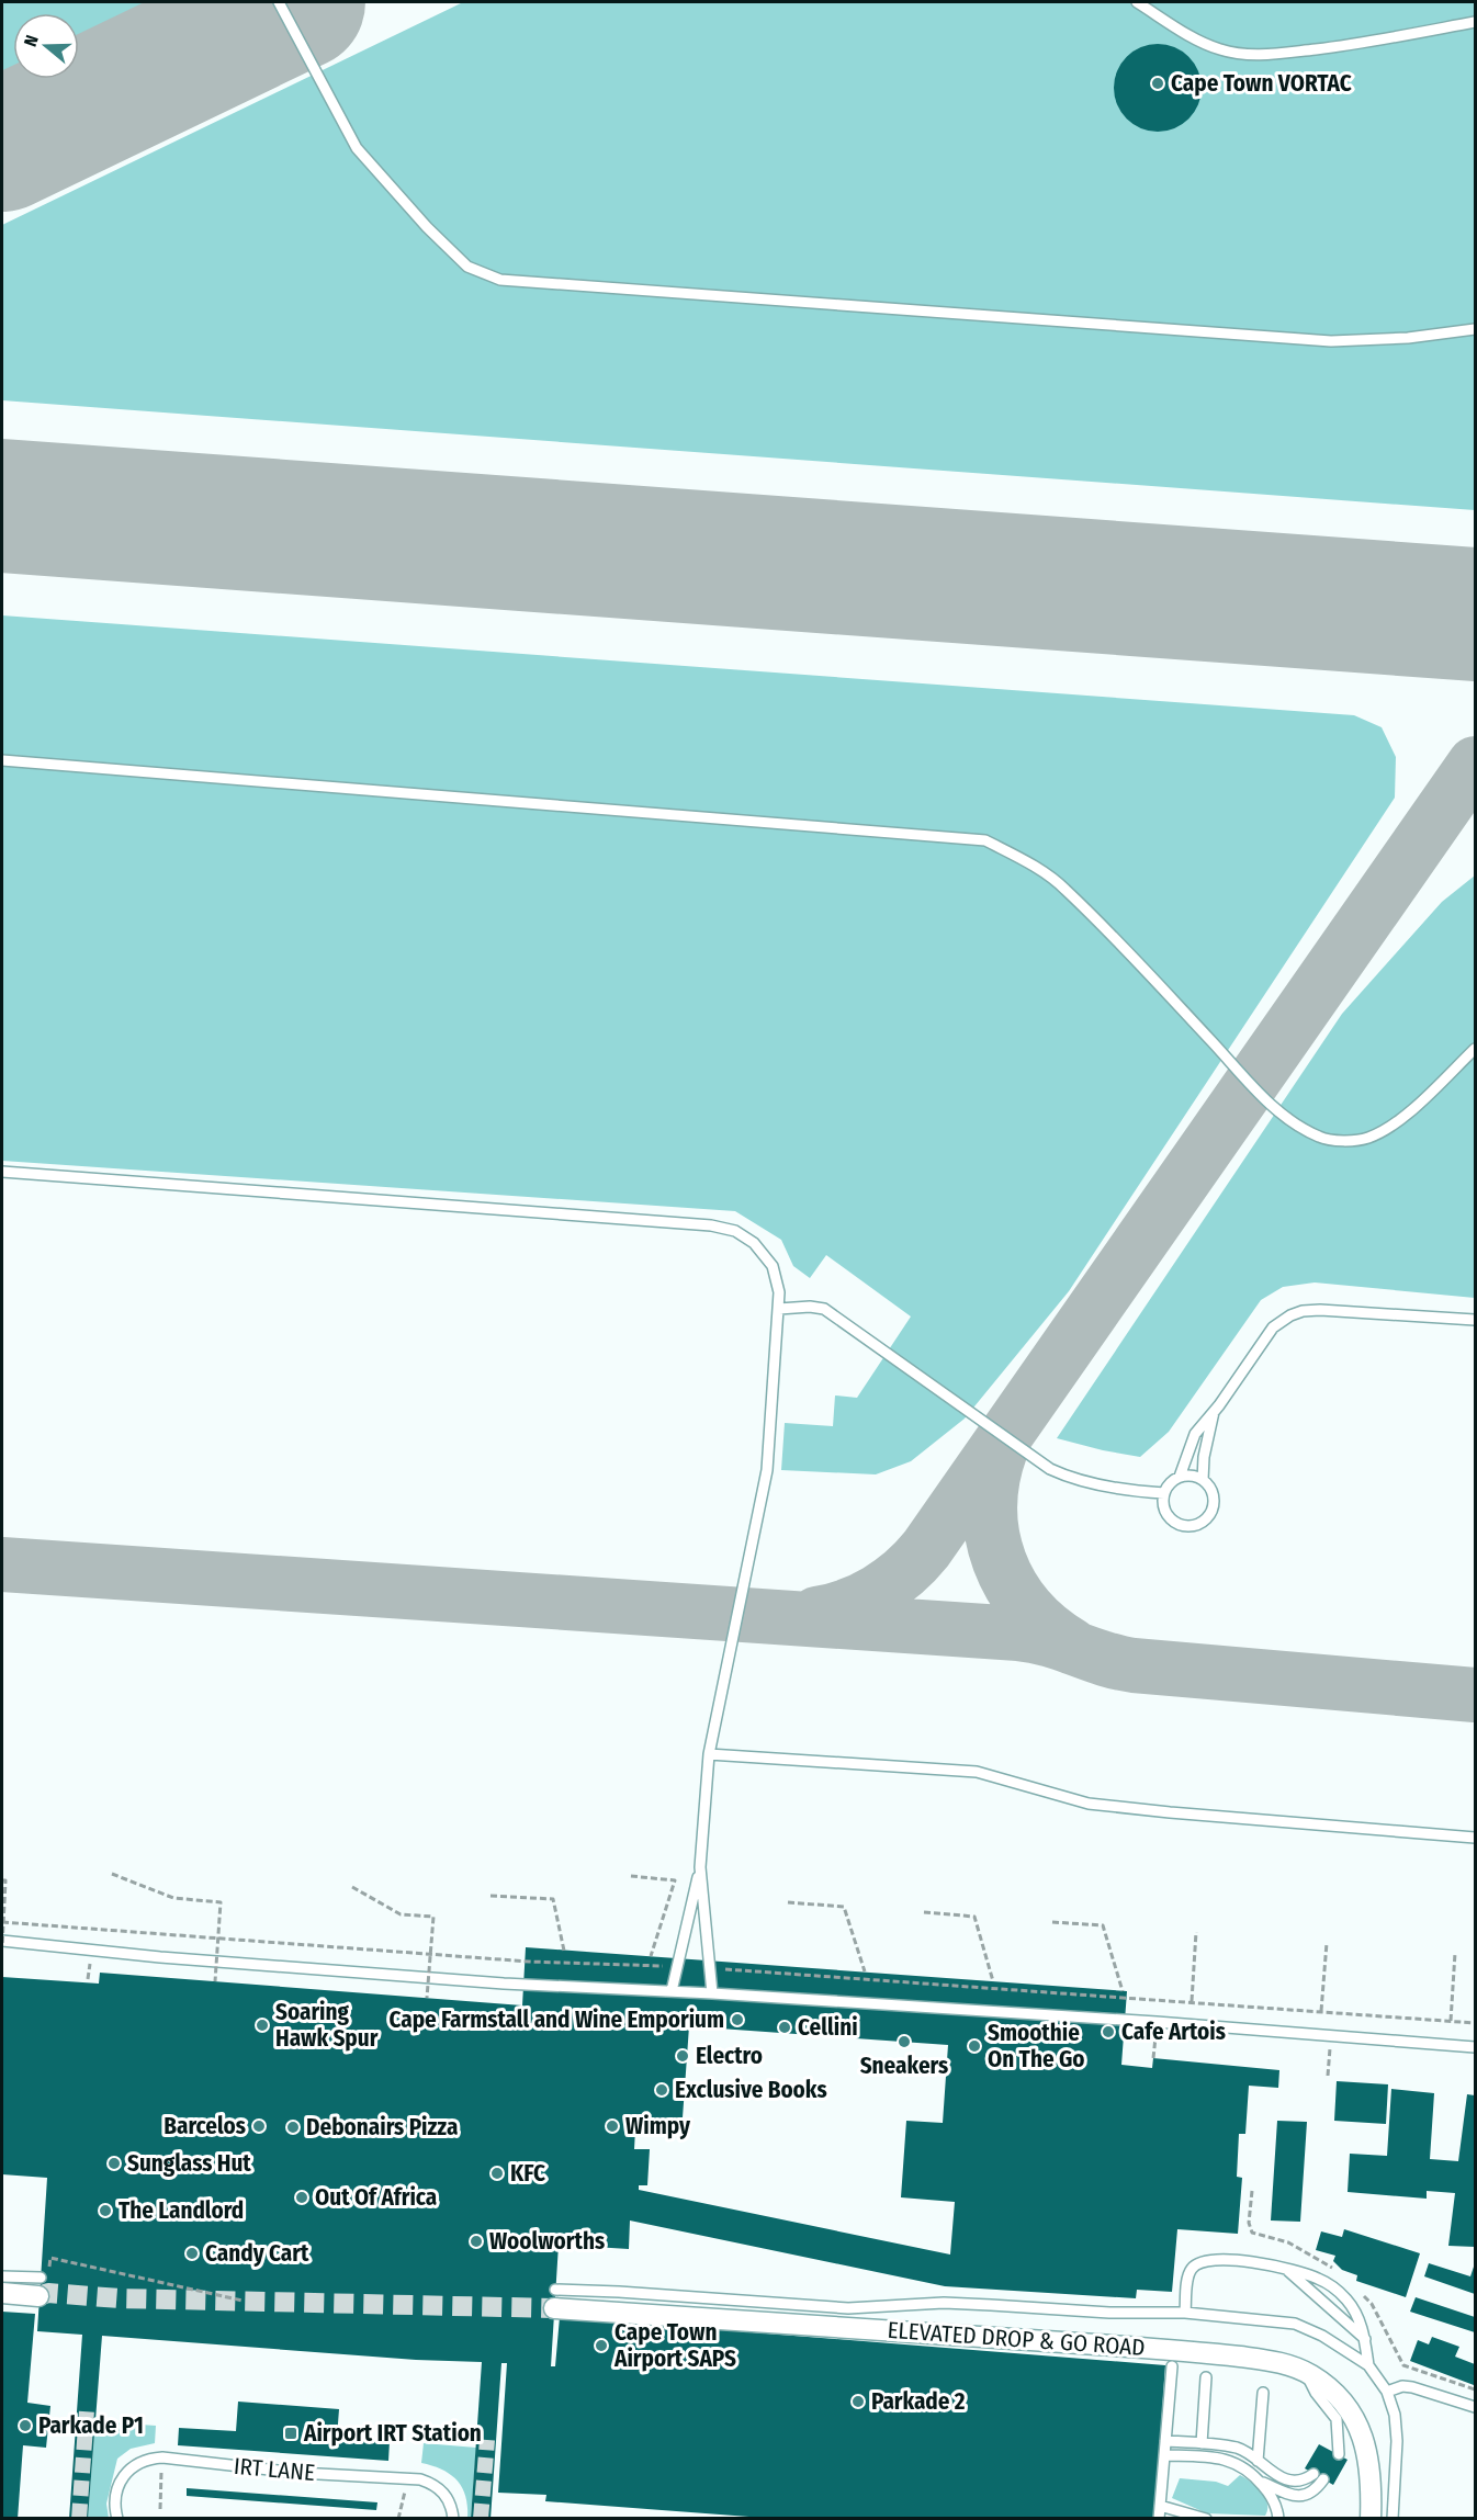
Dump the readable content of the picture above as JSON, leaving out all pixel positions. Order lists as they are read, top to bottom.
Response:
{
  "streets": {
    "street": ["ELEVATED DROP & GO ROAD"],
    "lane": ["IRT LANE"]
  },
  "places": {
    "other": [
      "Cape Town VORTAC",
      "Cape Farmstall and Wine Emporium",
      "Soaring Hawk Spur",
      "Cellini",
      "Cafe Artois",
      "Sneakers",
      "Smoothie On The Go",
      "Electro",
      "Exclusive Books",
      "Barcelos",
      "Wimpy",
      "Debonairs Pizza",
      "Sunglass Hut",
      "KFC",
      "Out Of Africa",
      "The Landlord",
      "Woolworths",
      "Candy Cart",
      "Cape Town Airport SAPS",
      "Parkade 2",
      "Parkade P1"
    ],
    "transit": ["Airport IRT Station"]
  },
  "north": "left"
}
